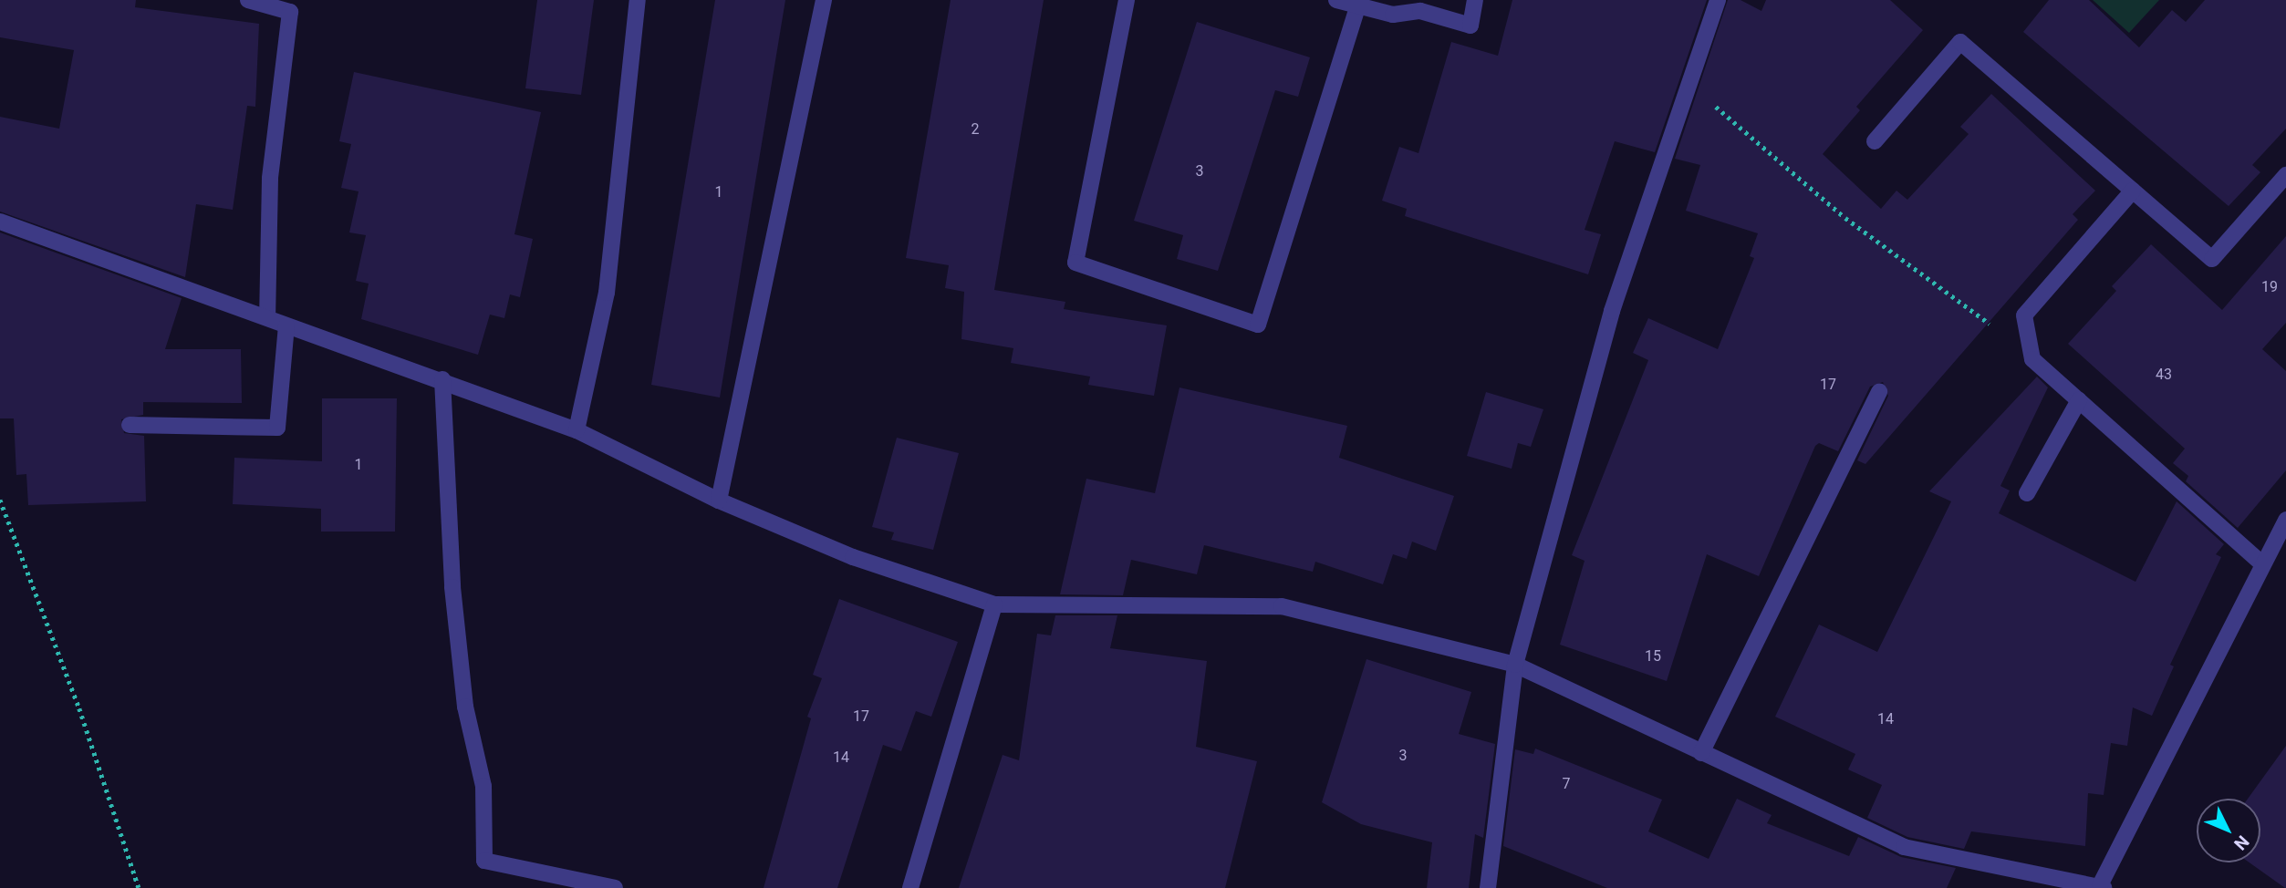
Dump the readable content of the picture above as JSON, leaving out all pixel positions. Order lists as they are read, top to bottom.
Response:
{
  "house_numbers": [
    "2",
    "3",
    "1",
    "19",
    "43",
    "17",
    "1",
    "15",
    "17",
    "14",
    "3",
    "14",
    "7"
  ],
  "north": "bottom right"
}
